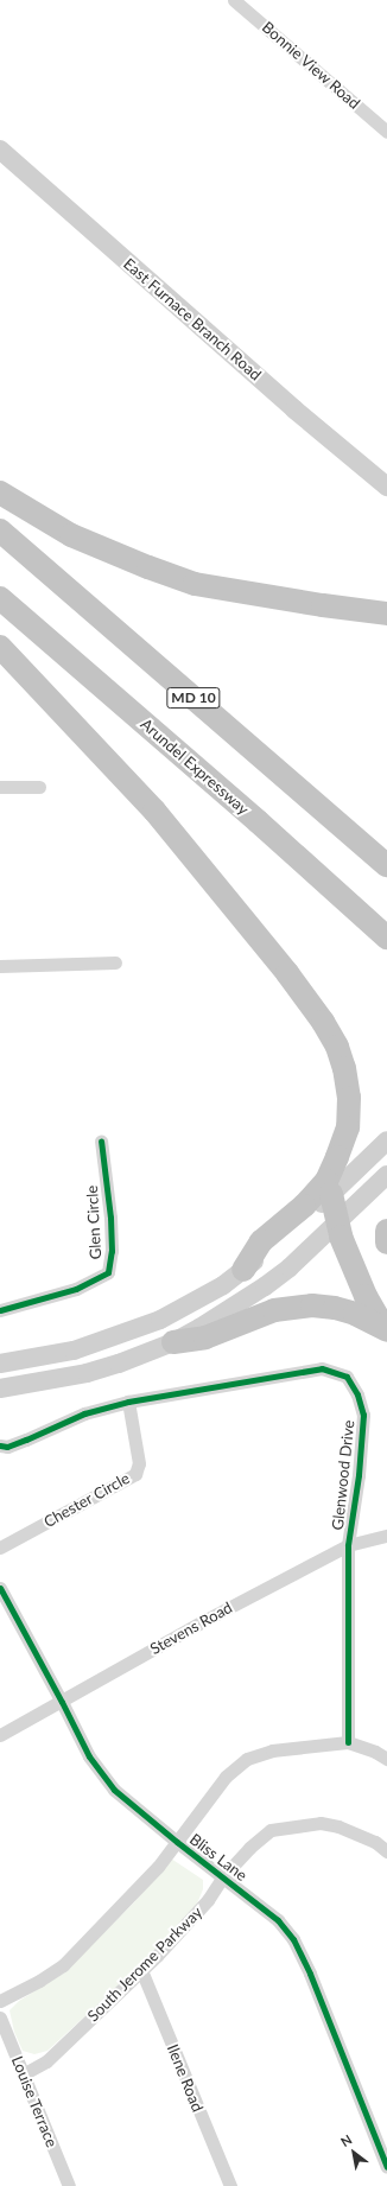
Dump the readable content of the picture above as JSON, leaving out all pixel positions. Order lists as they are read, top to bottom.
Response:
{
  "streets": {
    "highway": ["MD 10", "Arundel Expressway"],
    "main road": ["East Furnace Branch Road"],
    "street": [
      "Bonnie View Road",
      "Glen Circle",
      "Glenwood Drive",
      "Chester Circle",
      "Stevens Road",
      "Bliss Lane",
      "South Jerome Parkway",
      "Ilene Road",
      "Louise Terrace"
    ]
  },
  "crossings": [
    ["Glenwood Drive", "Chester Circle"],
    ["Glenwood Drive", "Stevens Road"],
    ["Stevens Road", "Bliss Lane"],
    ["Bliss Lane", "South Jerome Parkway"],
    ["South Jerome Parkway", "Ilene Road"],
    ["South Jerome Parkway", "Louise Terrace"]
  ],
  "north": "top left"
}
